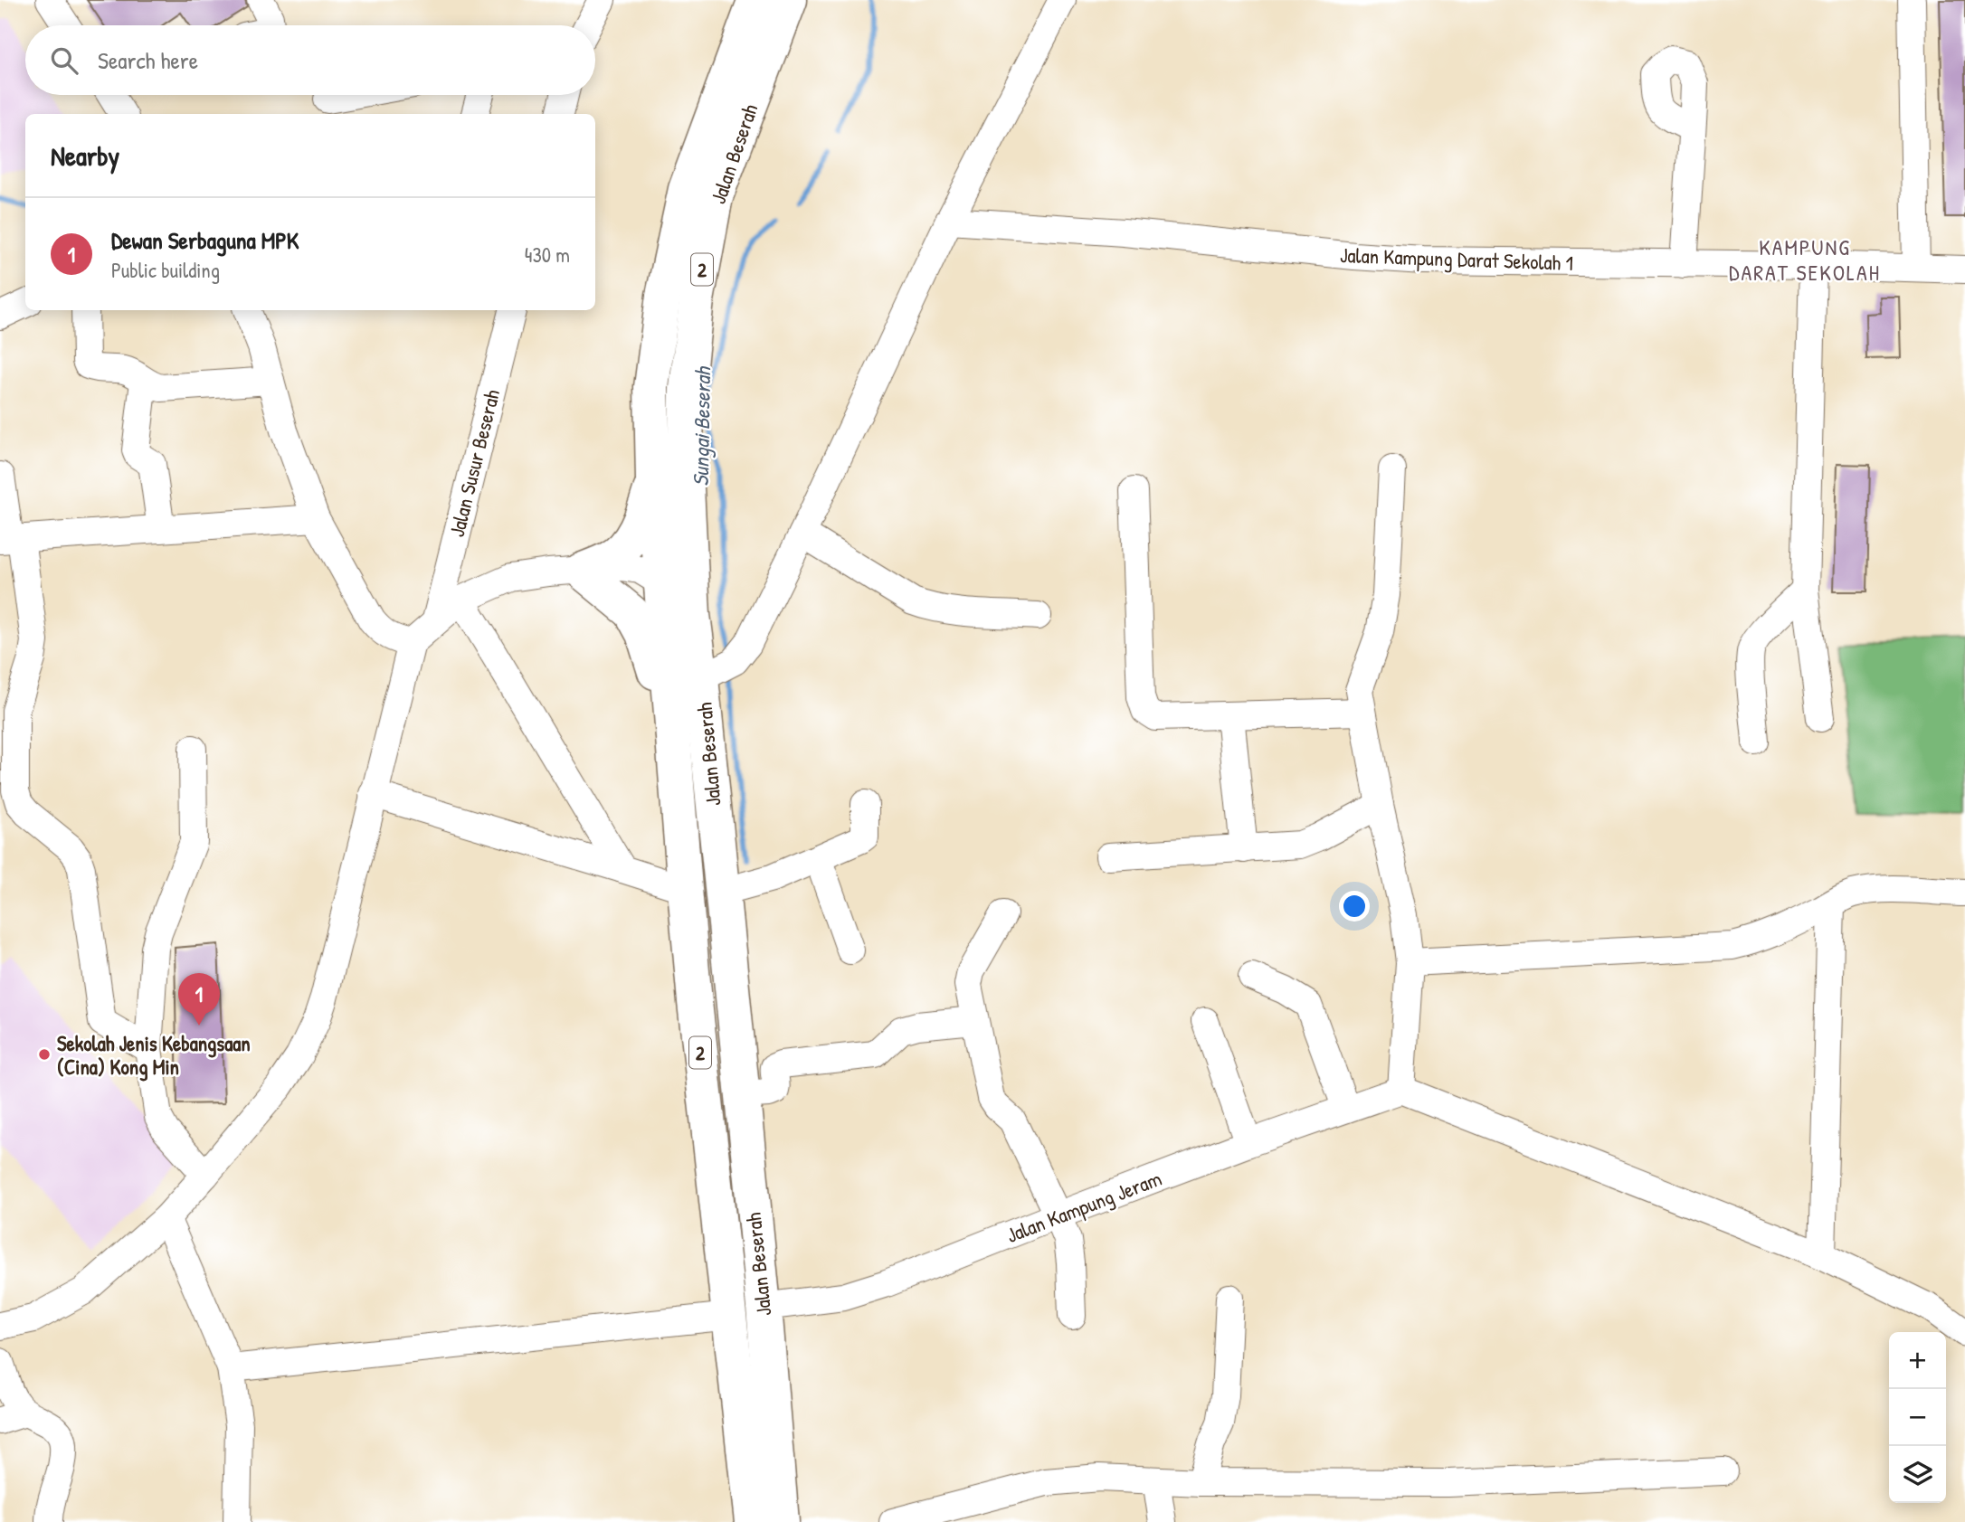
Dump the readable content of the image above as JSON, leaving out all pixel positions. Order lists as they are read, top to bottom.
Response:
{
  "streets": {
    "highway": ["Jalan Beserah", "2"],
    "street": ["Jalan Kampung Darat Sekolah 1", "Jalan Susur Beserah", "Jalan Kampung Jeram"]
  },
  "crossings": [
    ["Jalan Beserah", "Jalan Kampung Jeram"]
  ],
  "districts": ["KAMPUNG DARAT SEKOLAH"],
  "water": ["Sungai Beserah"],
  "places": ["Sekolah Jenis Kebangsaan (Cina) Kong Min"],
  "page": {
    "search": "Search here",
    "heading": "Nearby",
    "list": [
      {
        "mark": "1",
        "name": "Dewan Serbaguna MPK",
        "note": "Public building",
        "value": "430 m"
      }
    ],
    "pins": "1",
    "map_buttons": ["+", "−"]
  }
}
